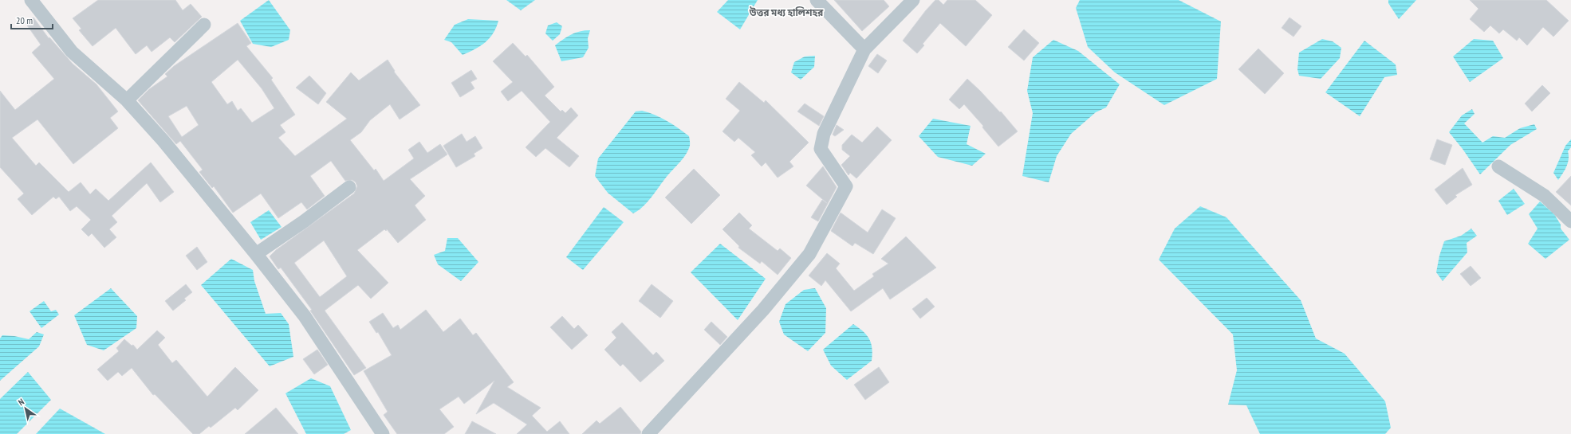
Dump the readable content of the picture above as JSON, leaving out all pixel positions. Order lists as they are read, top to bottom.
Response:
{
  "districts": ["উত্তর মধ্য হালিশহর"],
  "scale_bar": "20 m",
  "north": "top left"
}
